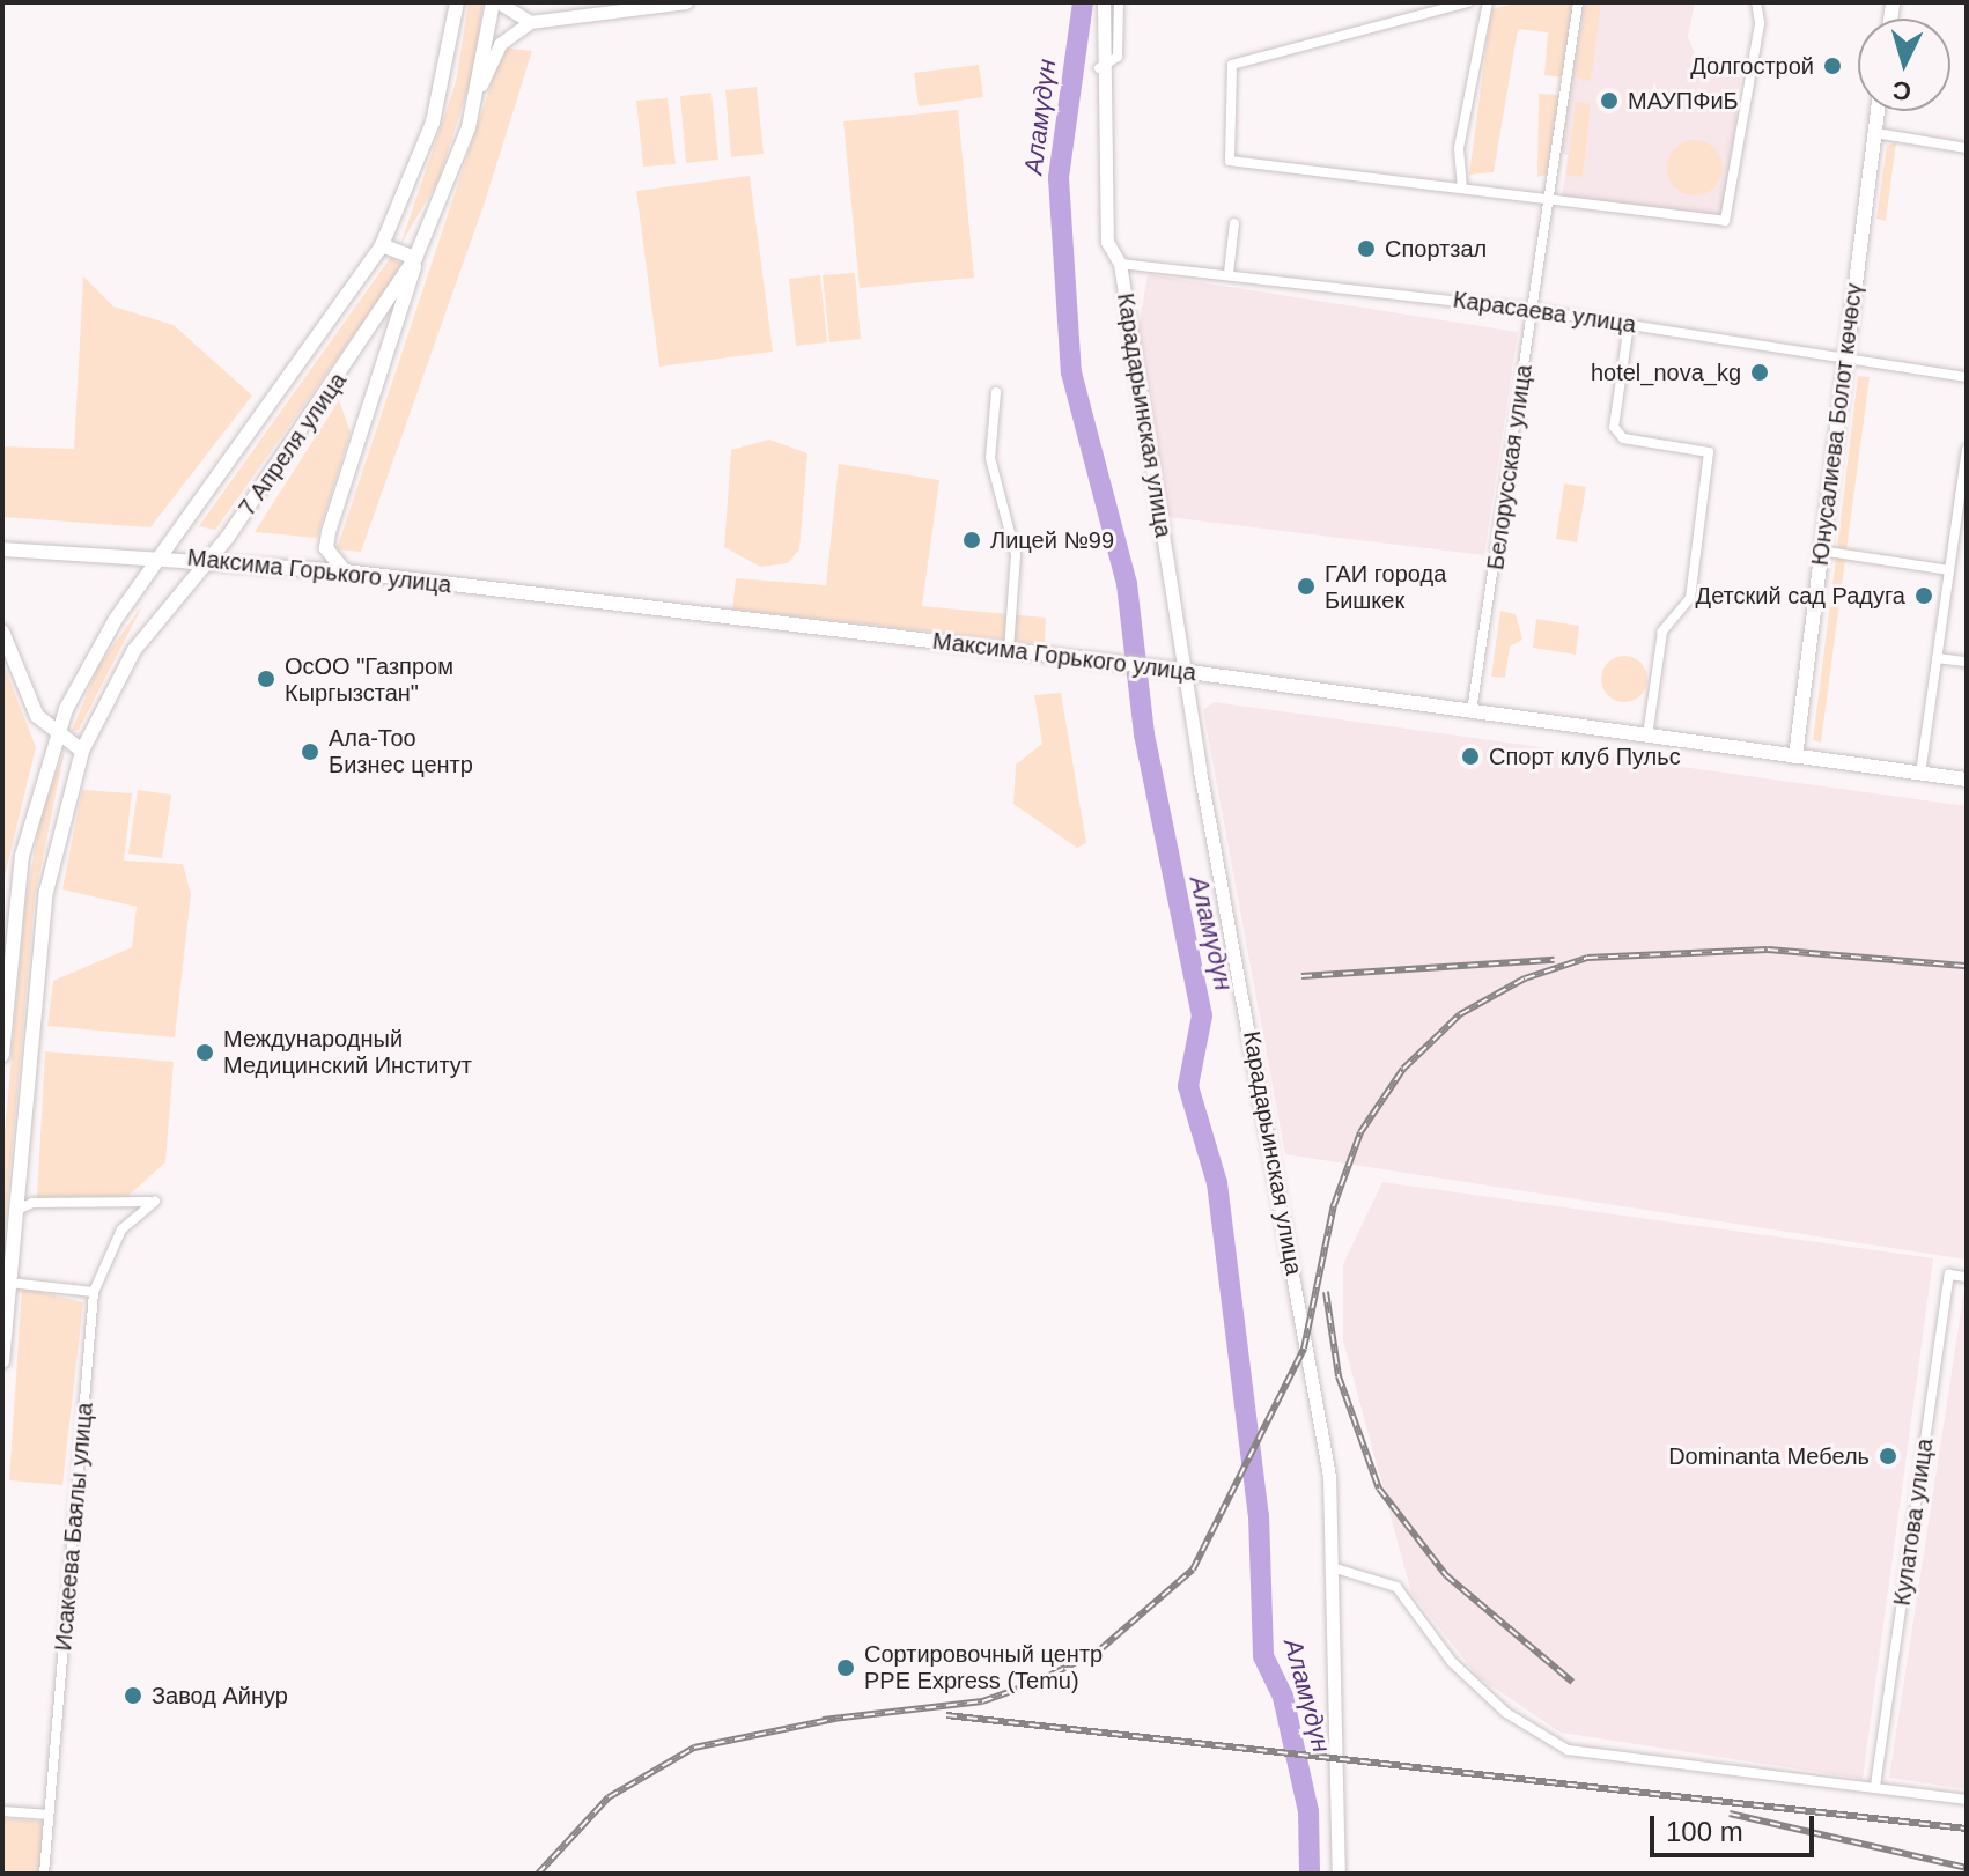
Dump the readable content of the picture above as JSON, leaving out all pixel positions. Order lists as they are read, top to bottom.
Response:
{
  "streets": {
    "main road": ["Юнусалиева Болот көчөсү", "7 Апреля улица", "Максима Горького улица"],
    "street": [
      "Карасаева улица",
      "Карадарьинская улица",
      "Белорусская улица",
      "Кулатова улица",
      "Исакеева Баялы улица"
    ]
  },
  "crossings": [
    ["Карасаева улица", "Карадарьинская улица"],
    ["Карасаева улица", "Юнусалиева Болот көчөсү"],
    ["Карасаева улица", "Белорусская улица"],
    ["Карадарьинская улица", "Максима Горького улица"],
    ["Юнусалиева Болот көчөсү", "Максима Горького улица"],
    ["7 Апреля улица", "Максима Горького улица"],
    ["7 Апреля улица", "Исакеева Баялы улица"],
    ["Белорусская улица", "Максима Горького улица"]
  ],
  "water": ["Аламүдүн"],
  "places": [
    "Долгострой",
    "МАУПФиБ",
    "Спортзал",
    "hotel_nova_kg",
    "Лицей №99",
    "ГАИ города Бишкек",
    "Детский сад Радуга",
    "ОсОО \"Газпром Кыргызстан\"",
    "Ала-Тоо Бизнес центр",
    "Спорт клуб Пульс",
    "Международный Медицинский Институт",
    "Dominanta Мебель",
    "Сортировочный центр PPE Express (Temu)",
    "Завод Айнур"
  ],
  "scale_bar": "100 m",
  "north": "bottom"
}
